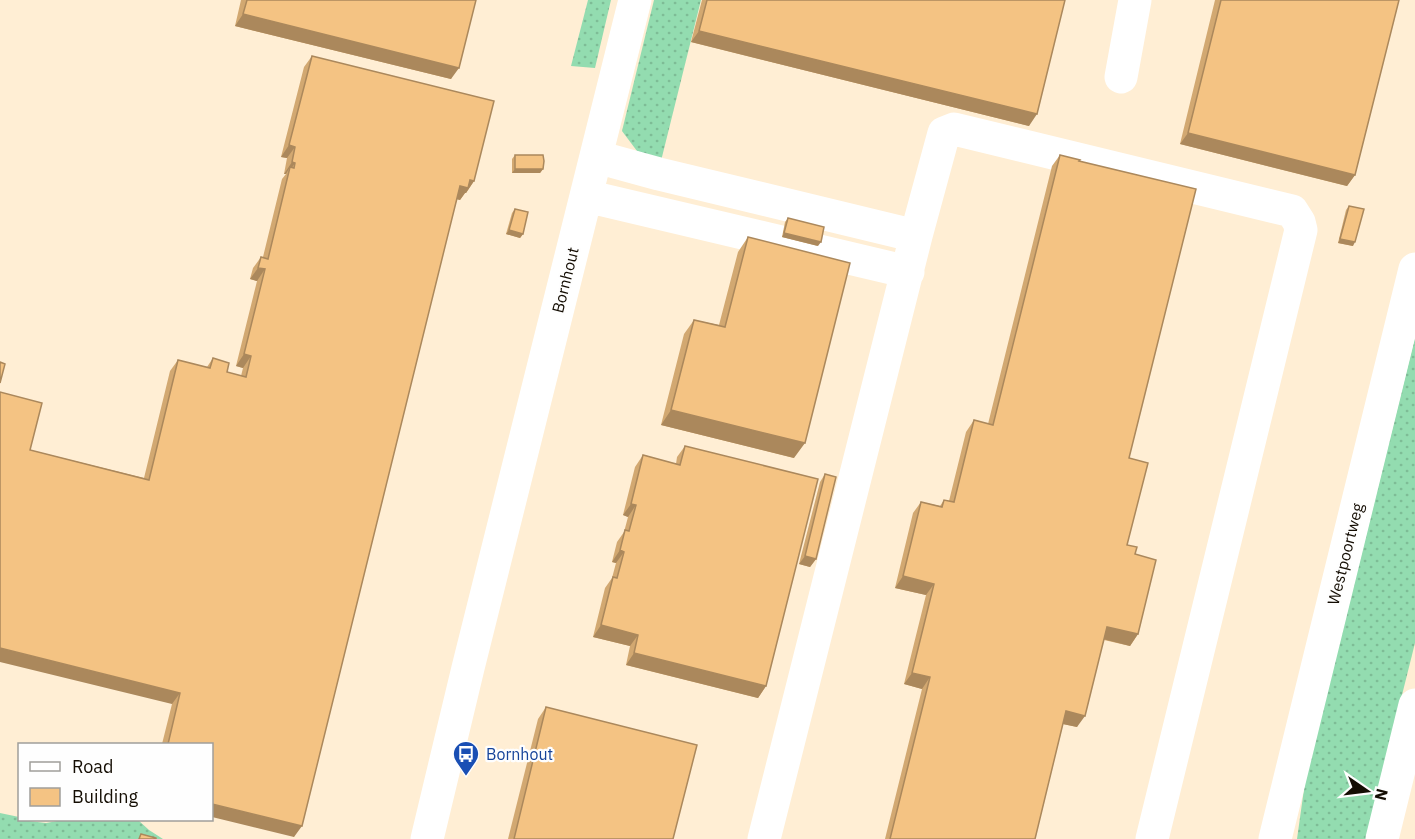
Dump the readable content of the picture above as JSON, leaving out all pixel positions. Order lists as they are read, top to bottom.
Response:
{
  "streets": {
    "street": ["Bornhout", "Westpoortweg"]
  },
  "places": {
    "bus stop": ["Bornhout"]
  },
  "legend": ["Road", "Building"],
  "north": "right"
}
